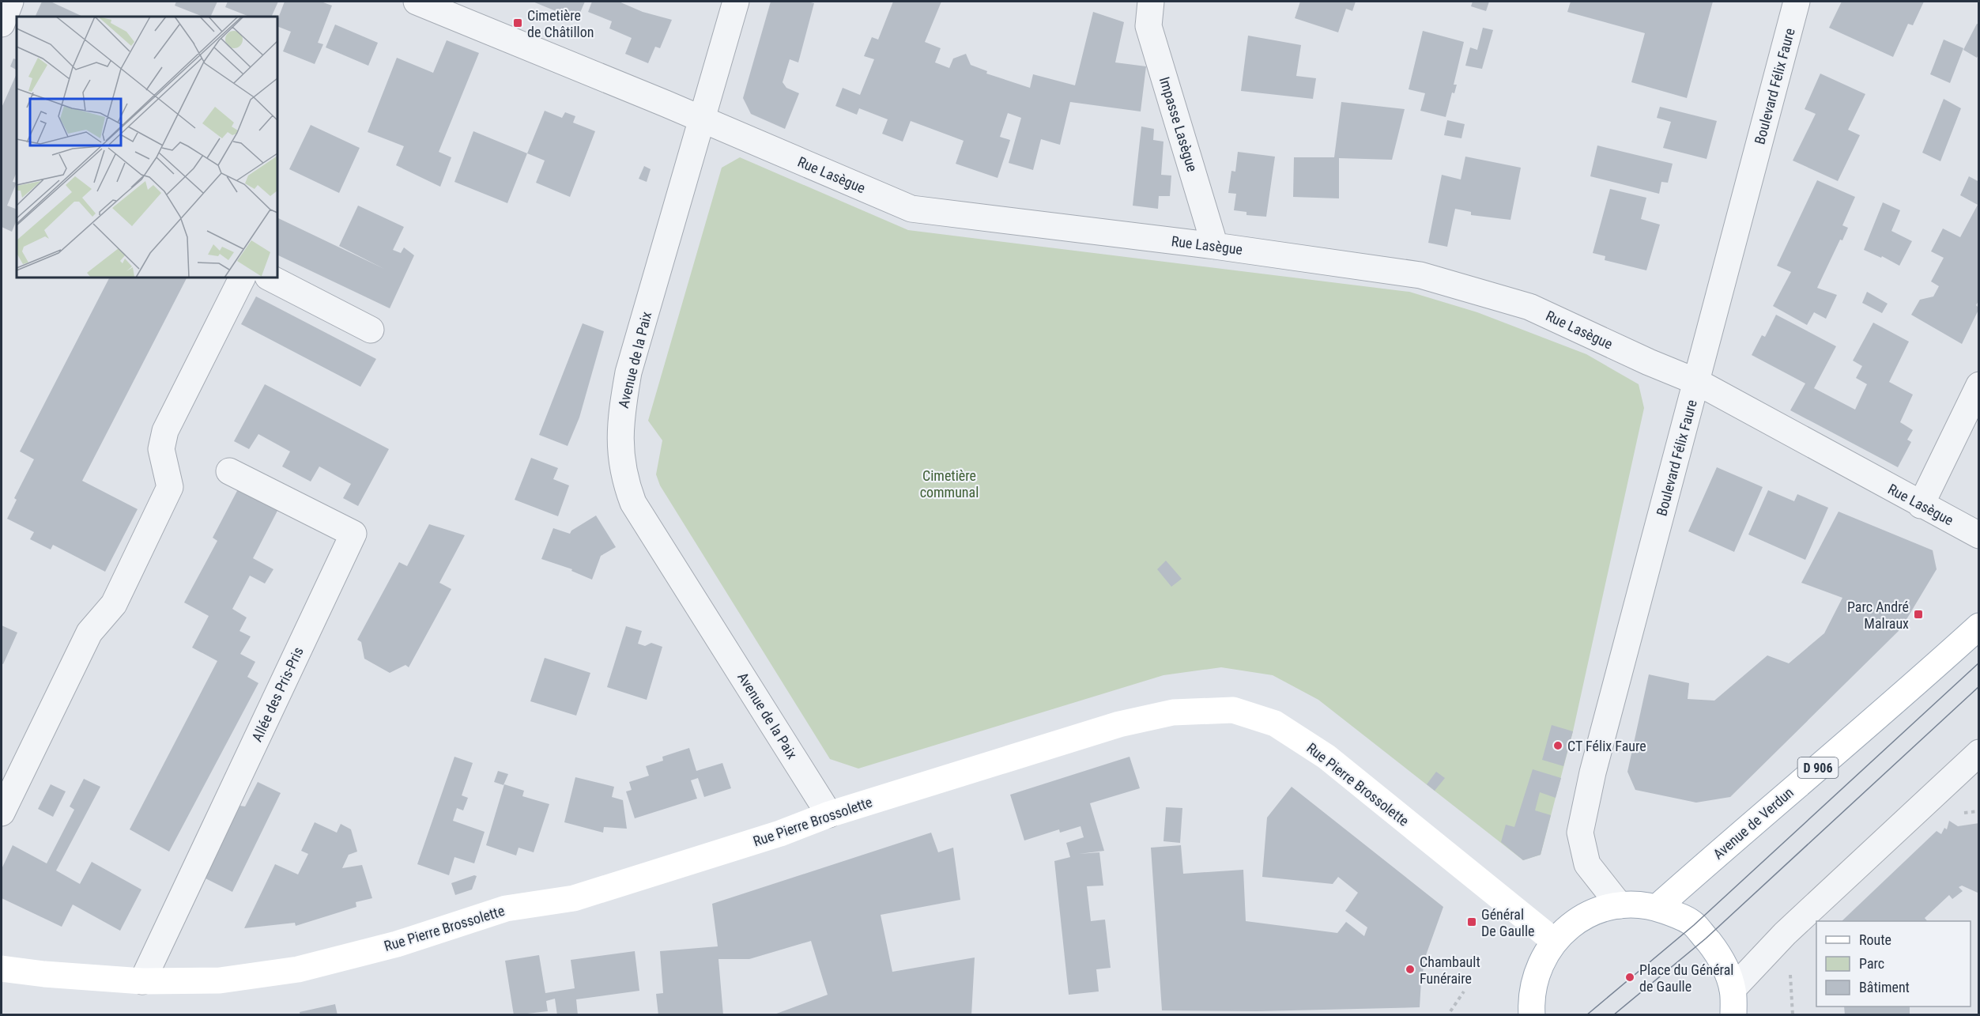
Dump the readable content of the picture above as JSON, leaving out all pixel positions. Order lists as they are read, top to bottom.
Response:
{
  "streets": {
    "main road": ["D 906", "Rue Pierre Brossolette", "Avenue de Verdun"],
    "street": [
      "Boulevard Félix Faure",
      "Impasse Lasègue",
      "Rue Lasègue",
      "Avenue de la Paix",
      "Allée des Pris-Pris"
    ]
  },
  "crossings": [
    ["Boulevard Félix Faure", "Rue Lasègue"],
    ["Impasse Lasègue", "Rue Lasègue"],
    ["Rue Lasègue", "Avenue de la Paix"],
    ["Avenue de la Paix", "Rue Pierre Brossolette"],
    ["Allée des Pris-Pris", "Rue Pierre Brossolette"]
  ],
  "parks": ["Cimetière communal"],
  "places": {
    "transit": ["Cimetière de Châtillon", "Parc André Malraux", "Général De Gaulle"],
    "other": ["CT Félix Faure", "Chambault Funéraire", "Place du Général de Gaulle"]
  },
  "legend": ["Route", "Parc", "Bâtiment"]
}
